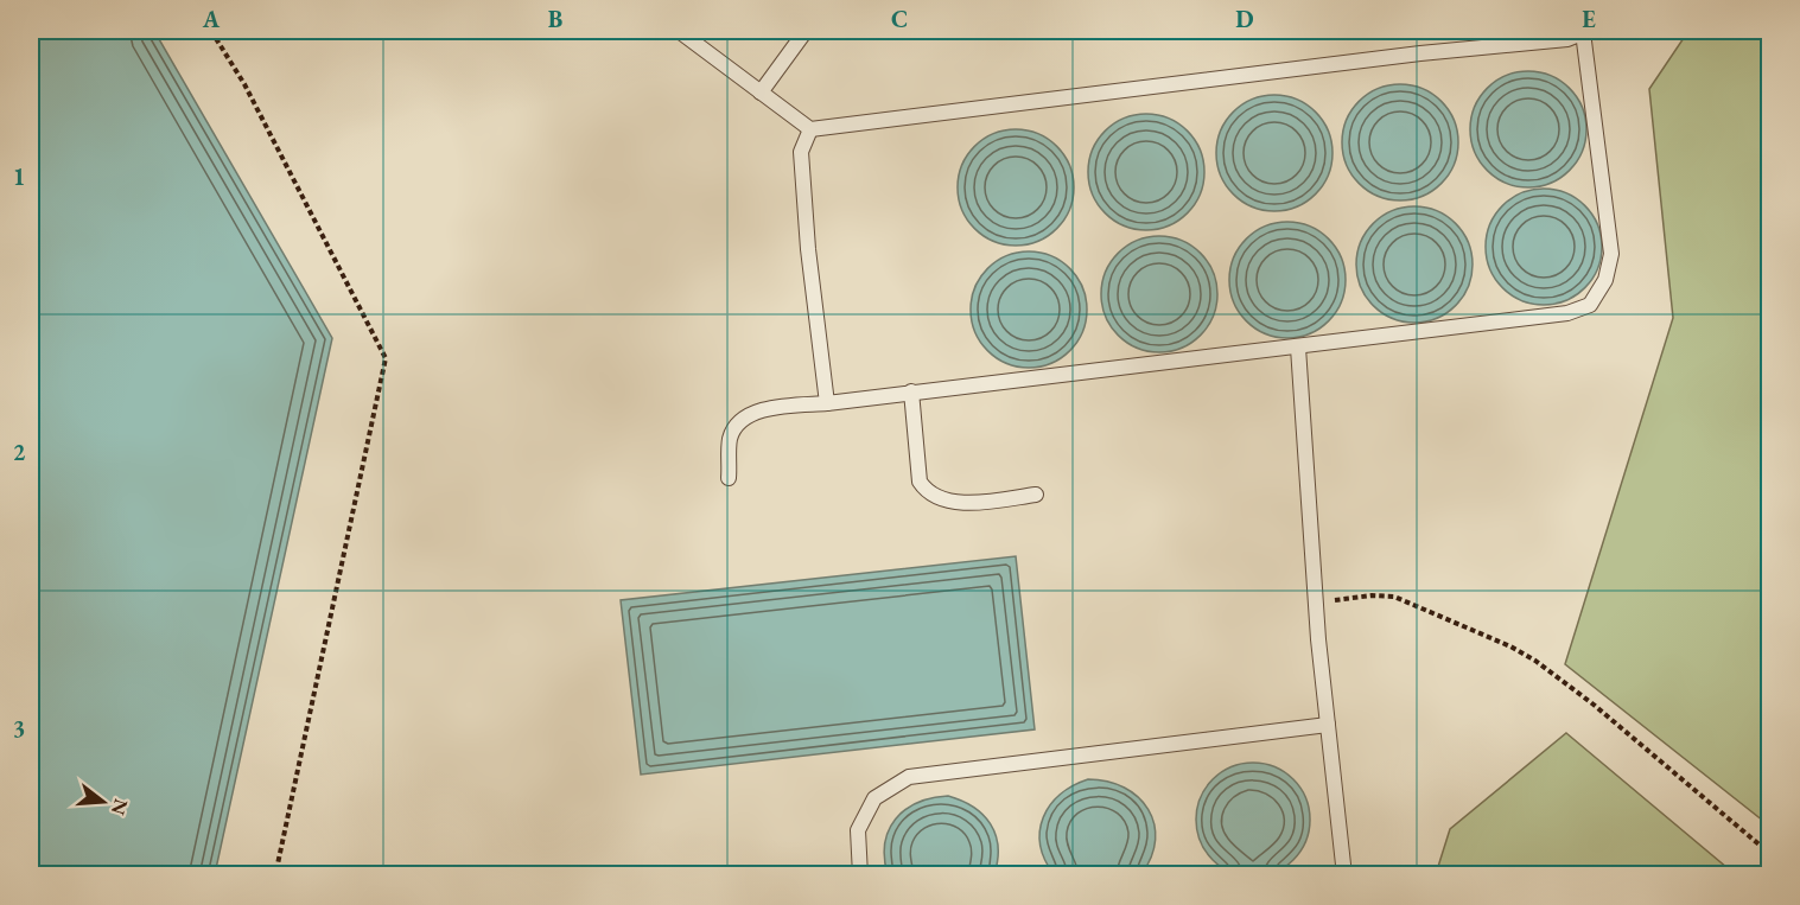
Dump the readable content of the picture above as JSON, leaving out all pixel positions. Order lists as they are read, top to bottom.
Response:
{
  "north": "right",
  "grid": {
    "columns": [
      "A",
      "B",
      "C",
      "D",
      "E"
    ],
    "rows": ["1", "2", "3"]
  }
}
